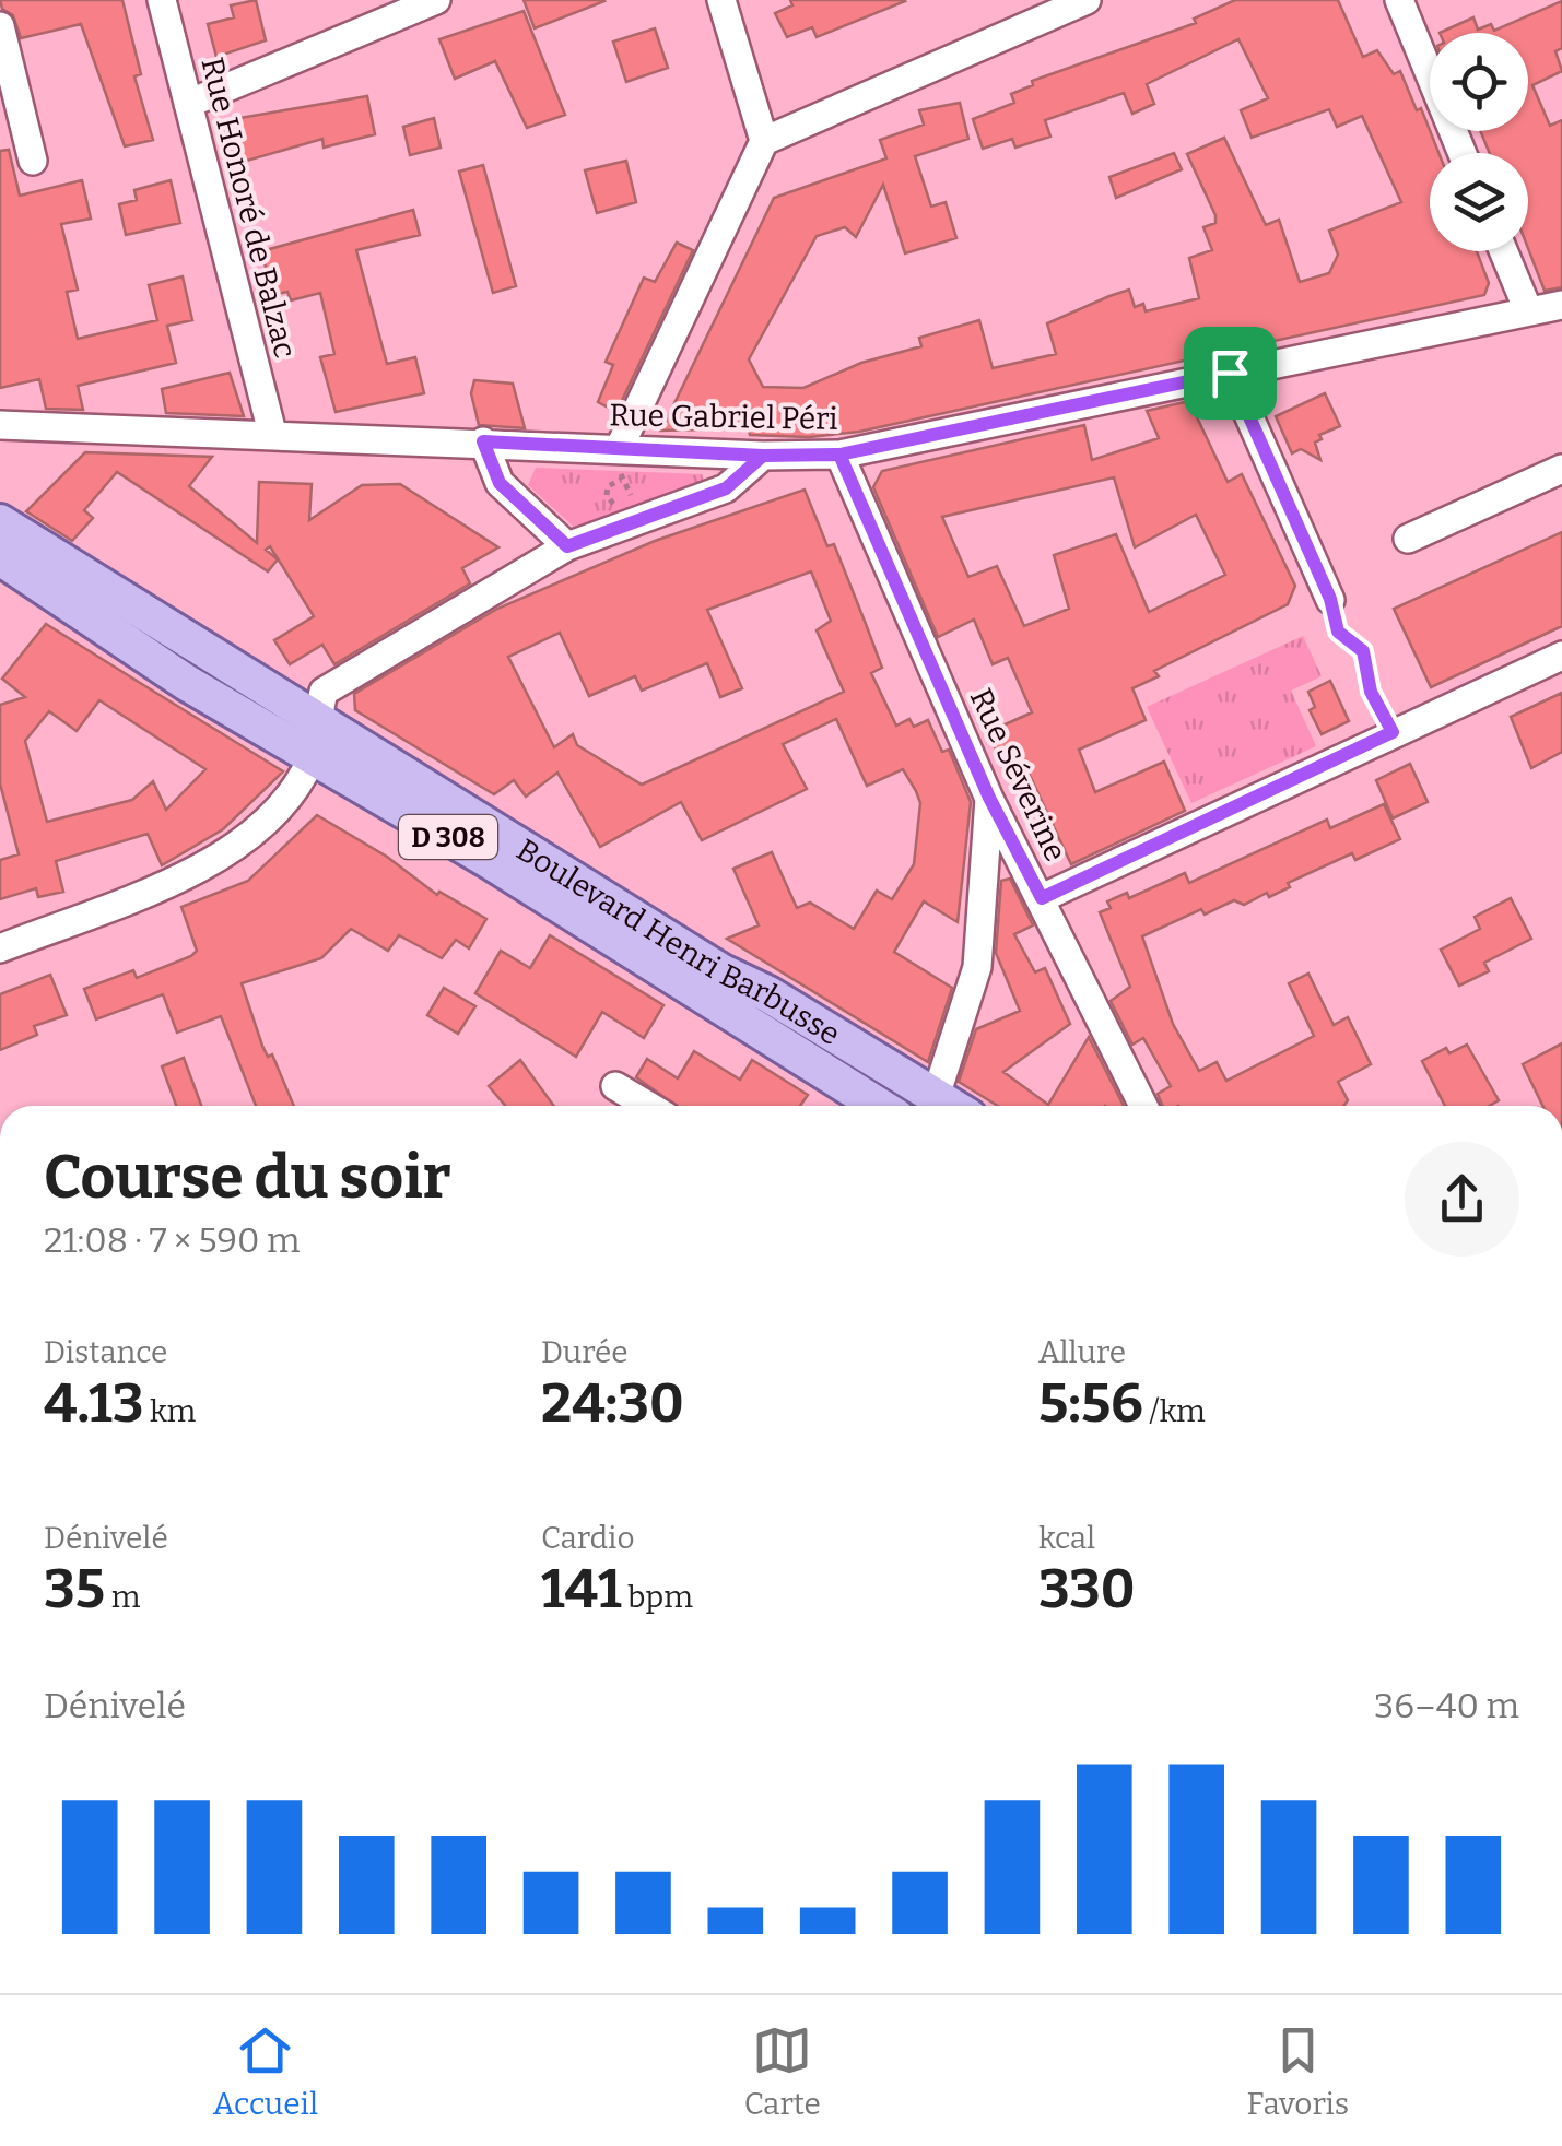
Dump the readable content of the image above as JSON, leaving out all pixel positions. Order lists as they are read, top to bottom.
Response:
{
  "streets": {
    "main road": ["D 308", "Boulevard Henri Barbusse"],
    "street": ["Rue Honoré de Balzac", "Rue Gabriel Péri", "Rue Séverine"]
  },
  "crossings": [
    ["Rue Honoré de Balzac", "Rue Gabriel Péri"],
    ["Rue Gabriel Péri", "Rue Séverine"]
  ],
  "page": {
    "heading": ["Course du soir", "21:08 · 7 × 590 m"],
    "stats": [
      ["Distance", "4.13 km"],
      ["Durée", "24:30"],
      ["Allure", "5:56 /km"],
      ["Dénivelé", "35 m"],
      ["Cardio", "141 bpm"],
      ["kcal", "330"]
    ],
    "chart": ["Dénivelé", "36–40 m"],
    "tabs": ["Accueil", "Carte", "Favoris"]
  }
}
